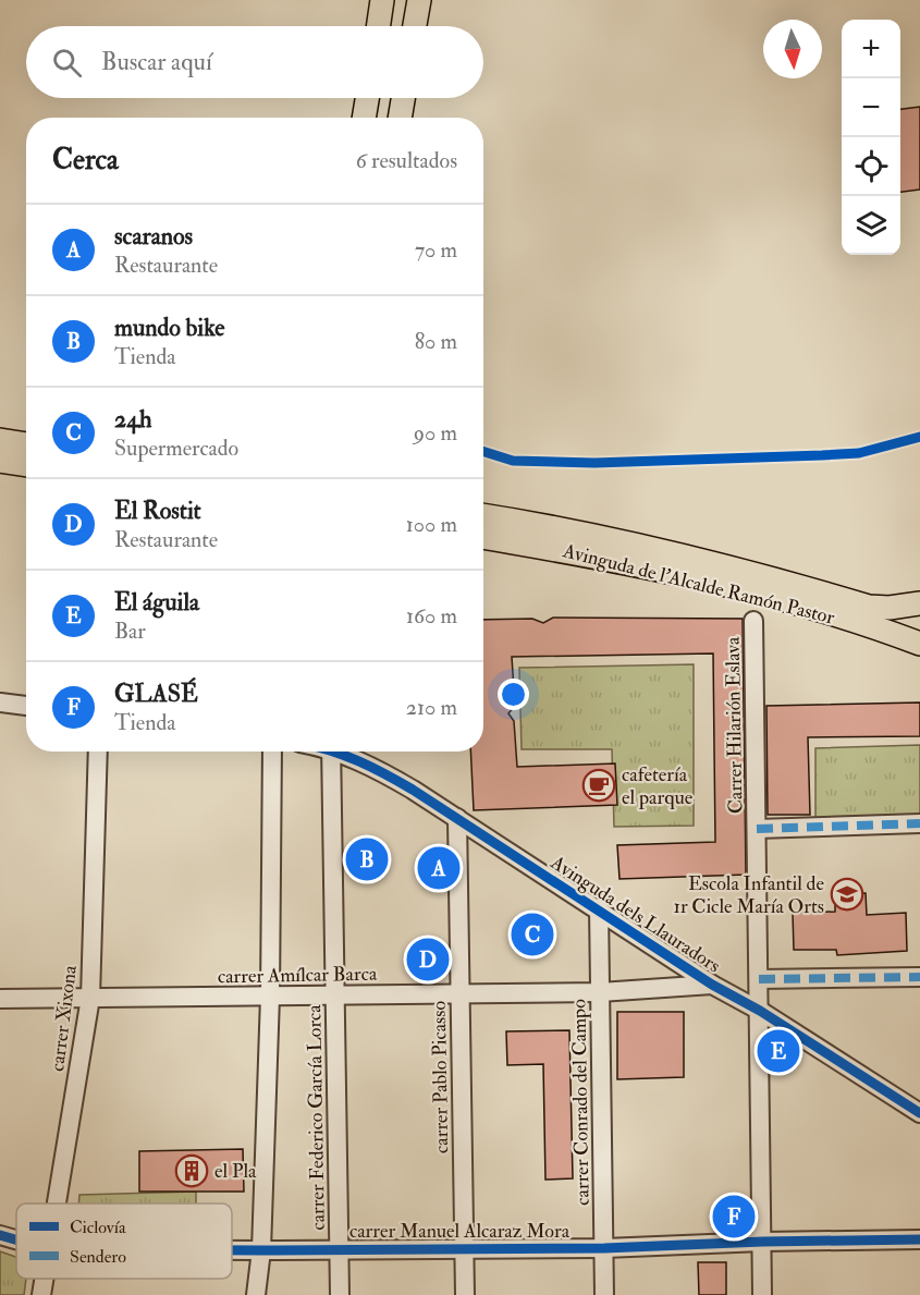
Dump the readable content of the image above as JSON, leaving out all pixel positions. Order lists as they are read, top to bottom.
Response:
{
  "streets": {
    "main road": ["Avinguda de l'Alcalde Ramón Pastor"],
    "street": [
      "Carrer Hilarión Eslava",
      "Avinguda dels Llauradors",
      "carrer Amílcar Barca",
      "carrer Xixona",
      "carrer Pablo Picasso",
      "carrer Conrado del Campo",
      "carrer Federico García Lorca",
      "carrer Manuel Alcaraz Mora"
    ]
  },
  "crossings": [
    ["Carrer Hilarión Eslava", "Avinguda dels Llauradors"],
    ["Carrer Hilarión Eslava", "carrer Manuel Alcaraz Mora"],
    ["Avinguda dels Llauradors", "carrer Amílcar Barca"],
    ["Avinguda dels Llauradors", "carrer Pablo Picasso"],
    ["Avinguda dels Llauradors", "carrer Conrado del Campo"],
    ["carrer Amílcar Barca", "carrer Xixona"],
    ["carrer Amílcar Barca", "carrer Pablo Picasso"],
    ["carrer Amílcar Barca", "carrer Conrado del Campo"],
    ["carrer Amílcar Barca", "carrer Federico García Lorca"],
    ["carrer Pablo Picasso", "carrer Manuel Alcaraz Mora"],
    ["carrer Conrado del Campo", "carrer Manuel Alcaraz Mora"],
    ["carrer Federico García Lorca", "carrer Manuel Alcaraz Mora"]
  ],
  "places": {
    "cafe": ["cafetería el parque"],
    "school or university": ["Escola Infantil de 1r Cicle María Orts"],
    "building": ["el Pla"]
  },
  "legend": ["Ciclovía", "Sendero"],
  "north": "bottom",
  "page": {
    "map_buttons": ["+", "−"],
    "search": "Buscar aquí",
    "heading": ["Cerca", "6 resultados"],
    "list": [
      {
        "mark": "A",
        "name": "scaranos",
        "note": "Restaurante",
        "value": "70 m"
      },
      {
        "mark": "B",
        "name": "mundo bike",
        "note": "Tienda",
        "value": "80 m"
      },
      {
        "mark": "C",
        "name": "24h",
        "note": "Supermercado",
        "value": "90 m"
      },
      {
        "mark": "D",
        "name": "El Rostit",
        "note": "Restaurante",
        "value": "100 m"
      },
      {
        "mark": "E",
        "name": "El águila",
        "note": "Bar",
        "value": "160 m"
      },
      {
        "mark": "F",
        "name": "GLASÉ",
        "note": "Tienda",
        "value": "210 m"
      }
    ],
    "pins": [
      "B",
      "A",
      "C",
      "D",
      "E",
      "F"
    ]
  }
}
